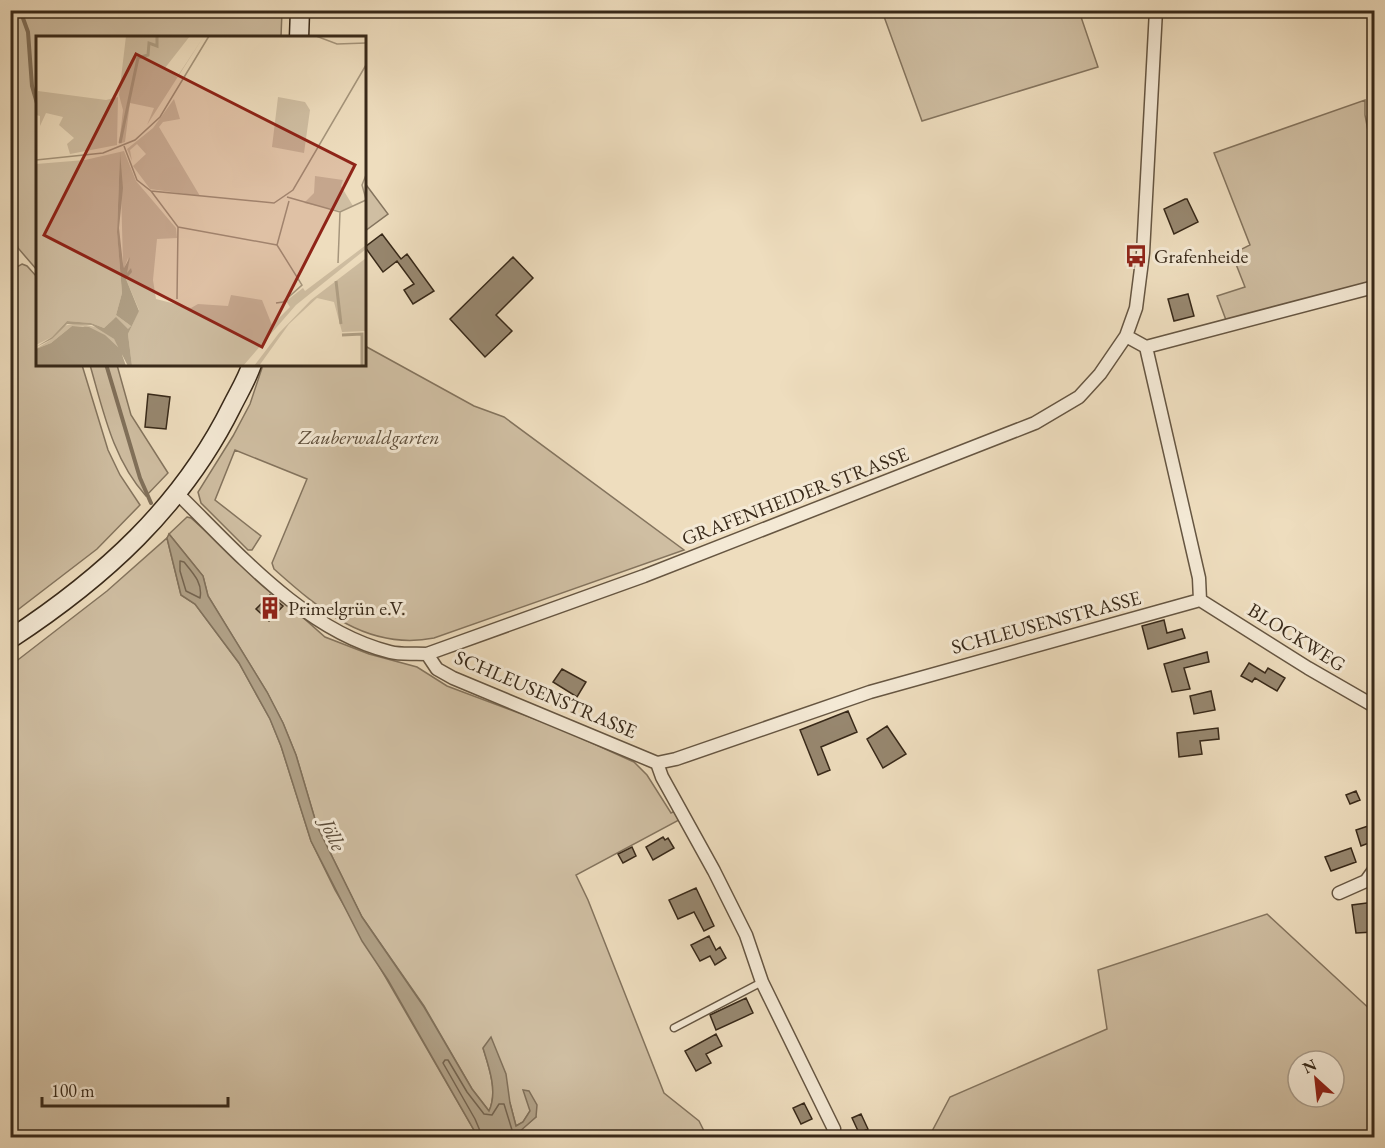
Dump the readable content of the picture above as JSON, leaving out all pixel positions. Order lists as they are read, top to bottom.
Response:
{
  "streets": {
    "street": ["GRAFENHEIDER STRASSE", "SCHLEUSENSTRASSE", "BLOCKWEG"]
  },
  "crossings": [
    ["GRAFENHEIDER STRASSE", "SCHLEUSENSTRASSE"],
    ["SCHLEUSENSTRASSE", "BLOCKWEG"]
  ],
  "water": ["Jölle"],
  "parks": ["Zauberwaldgarten"],
  "places": {
    "bus stop": ["Grafenheide"],
    "building": ["Primelgrün e.V."]
  },
  "scale_bar": "100 m",
  "north": "top left"
}
